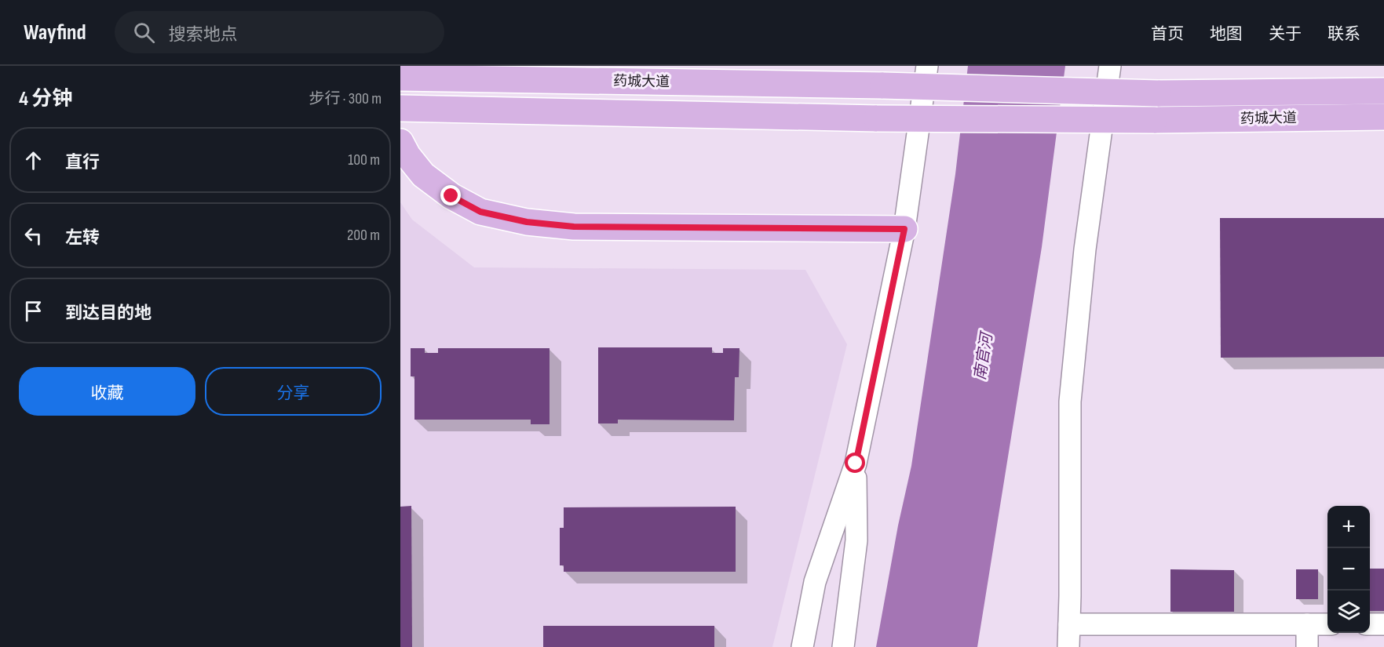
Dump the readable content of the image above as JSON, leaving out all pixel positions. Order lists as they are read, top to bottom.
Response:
{
  "streets": {
    "main road": ["药城大道"]
  },
  "water": ["南官河"],
  "page": {
    "header": "Wayfind",
    "search": "搜索地点",
    "nav": [
      "首页",
      "地图",
      "关于",
      "联系"
    ],
    "heading": ["4 分钟", "步行 · 300 m"],
    "list": [
      ["直行", "100 m"],
      ["左转", "200 m"],
      "到达目的地"
    ],
    "buttons": ["收藏", "分享"],
    "map_buttons": ["+", "−"]
  }
}
